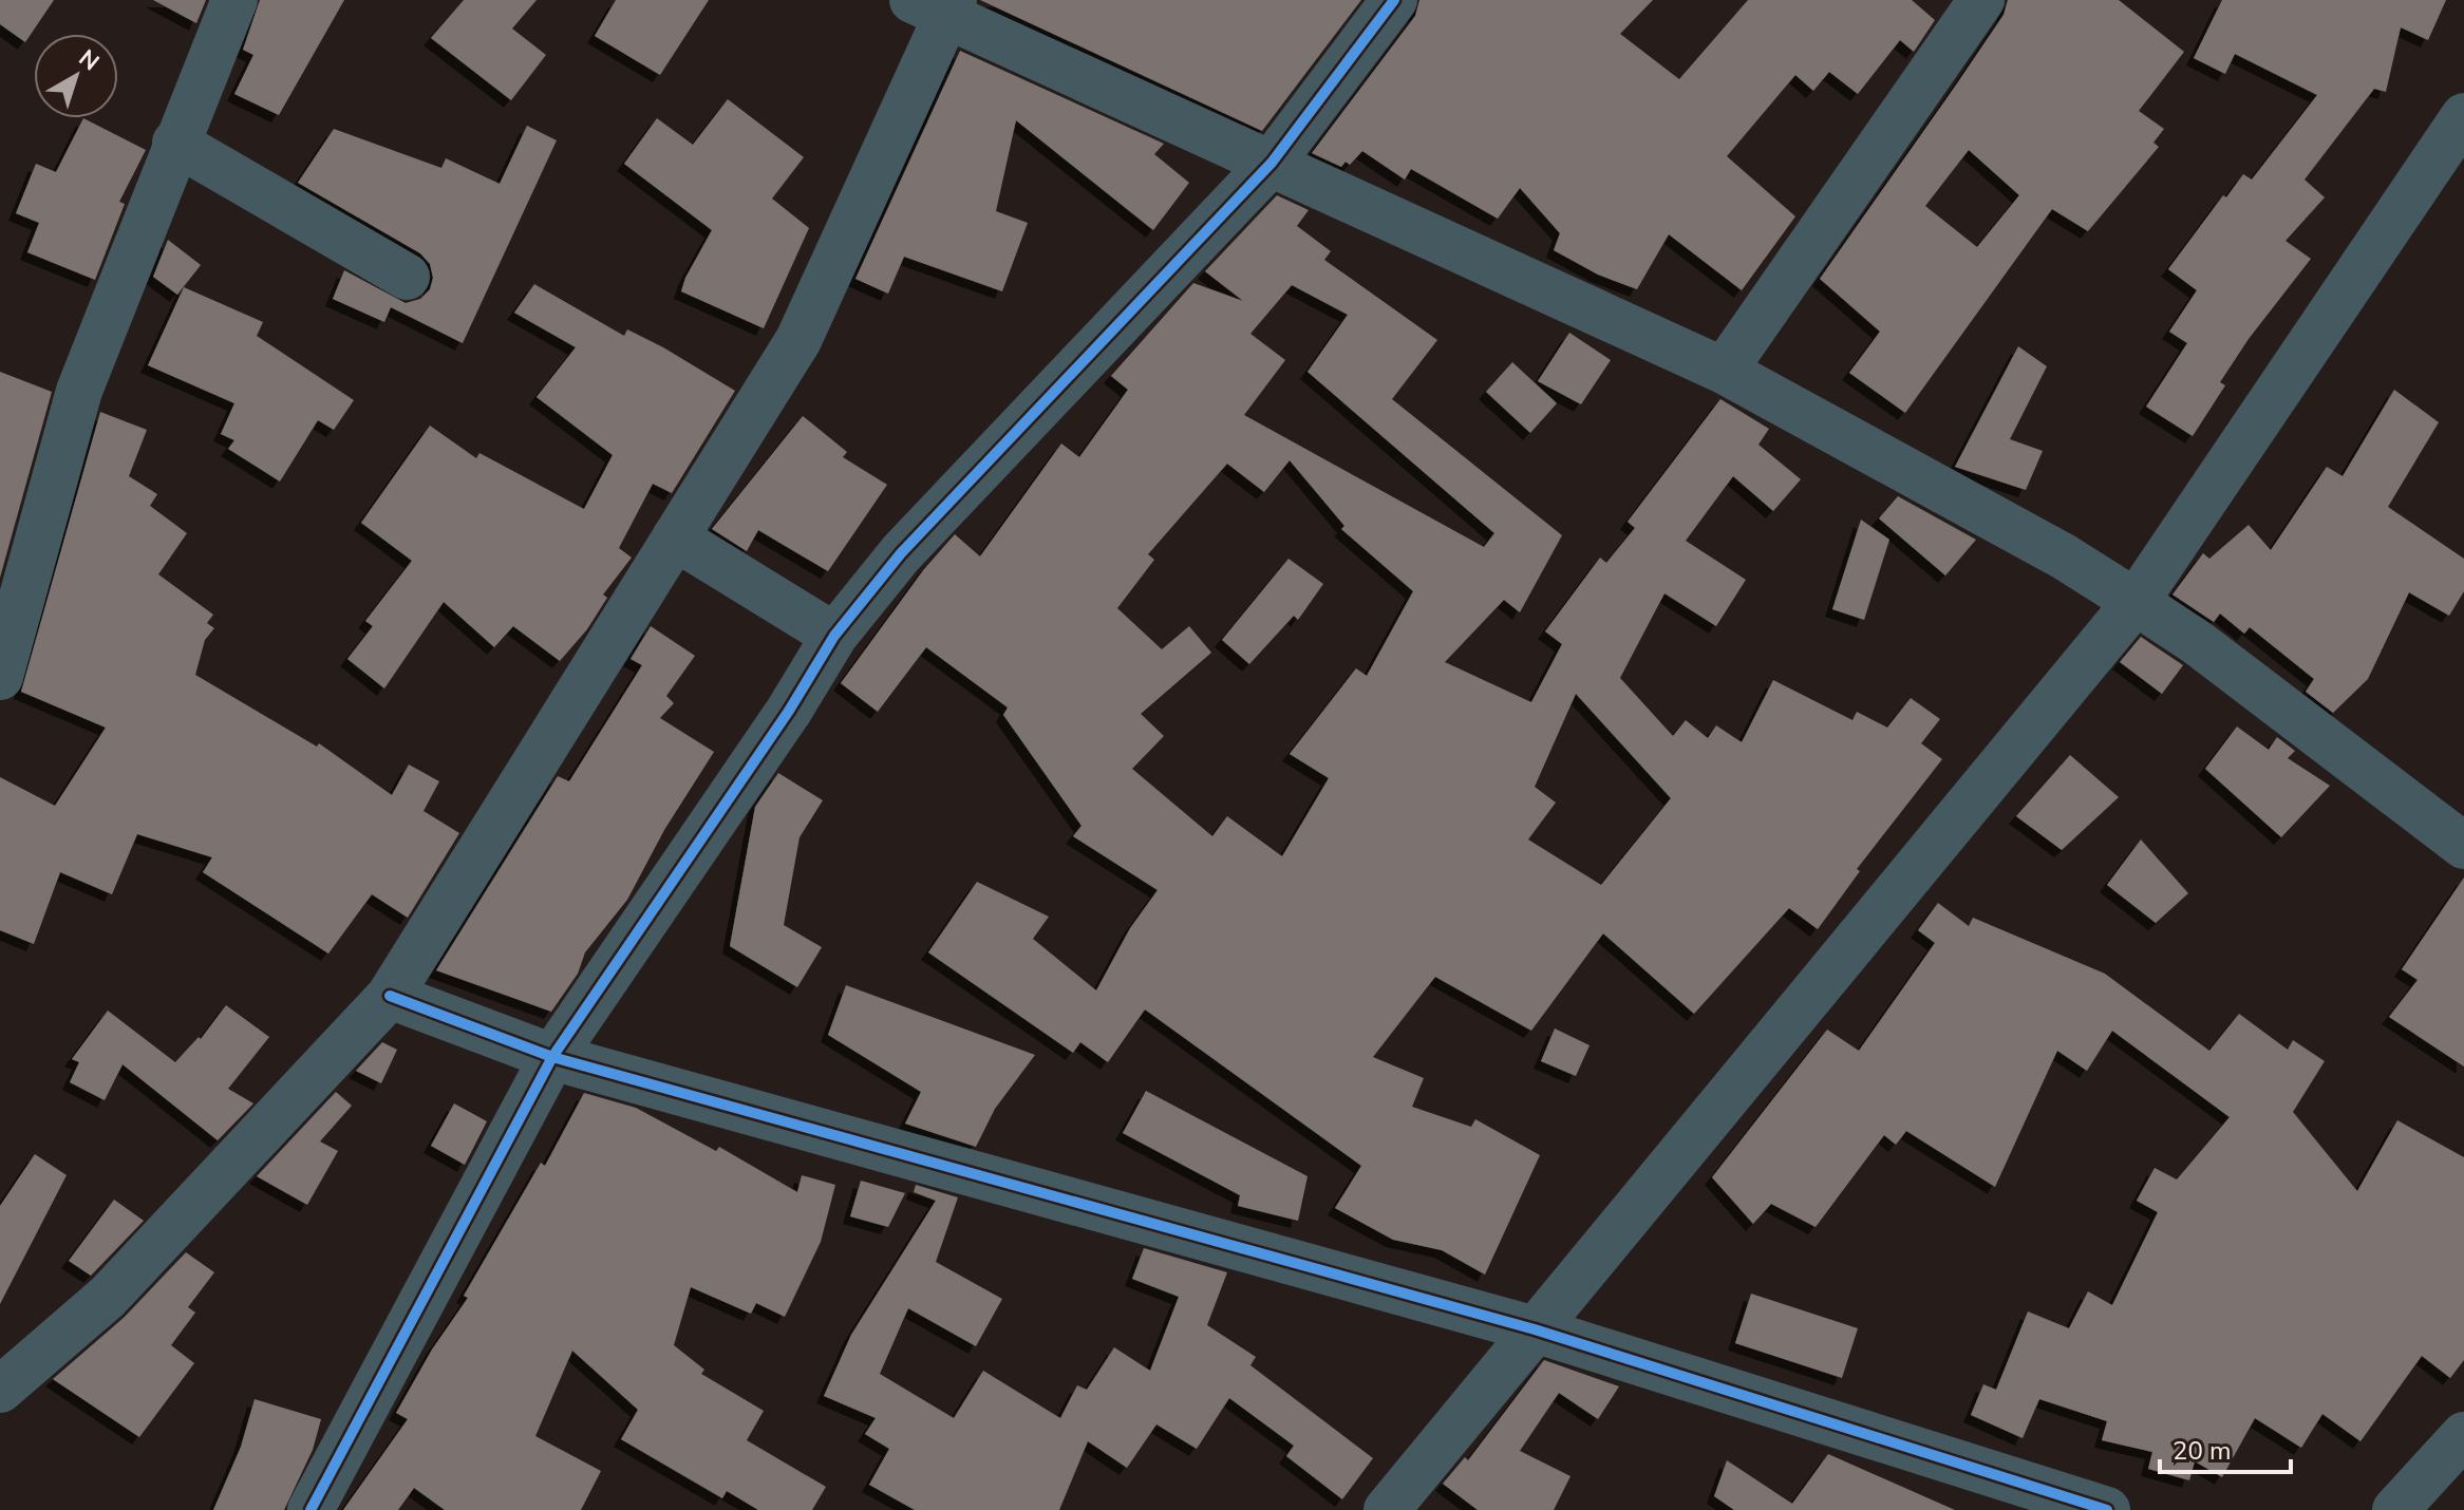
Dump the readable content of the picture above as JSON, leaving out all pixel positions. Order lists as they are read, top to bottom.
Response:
{
  "scale_bar": "20 m",
  "north": "top right"
}
